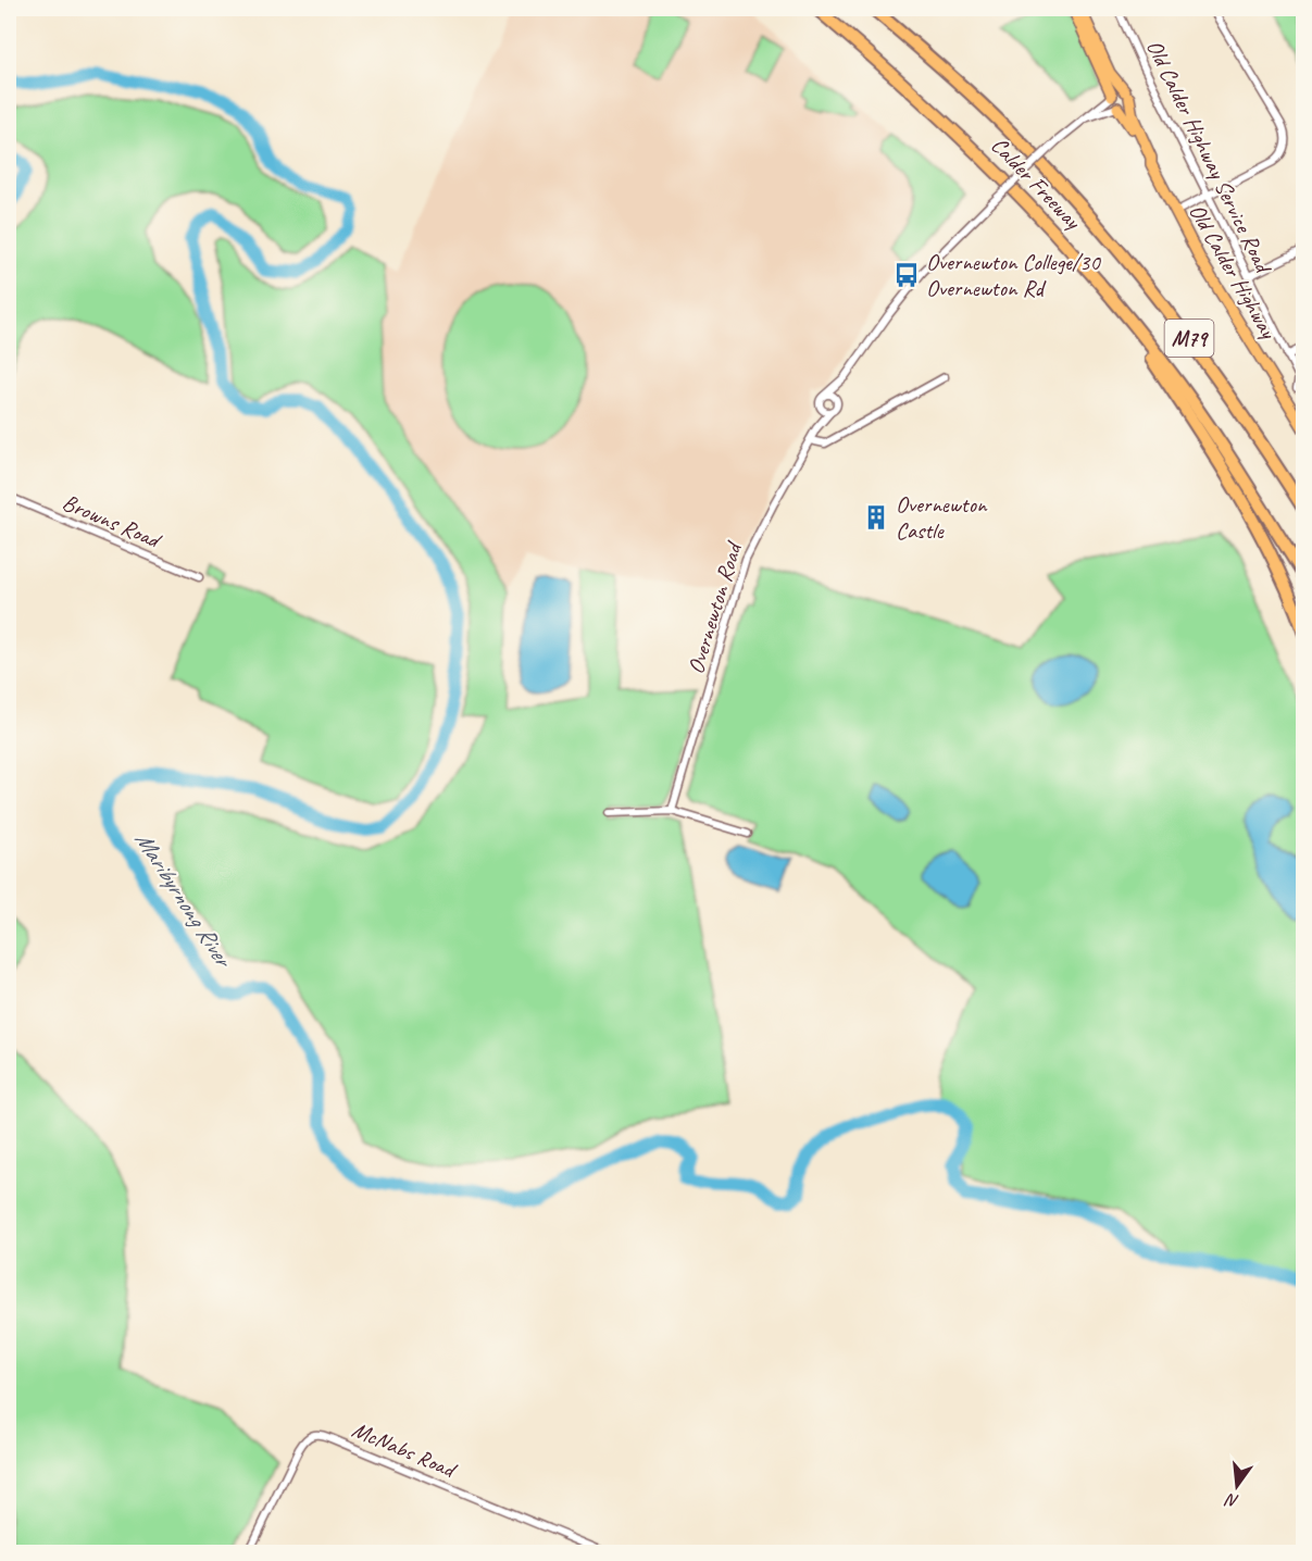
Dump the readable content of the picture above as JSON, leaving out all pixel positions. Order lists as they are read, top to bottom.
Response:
{
  "streets": {
    "highway": ["Calder Freeway", "M79"],
    "main road": ["Old Calder Highway"],
    "street": [
      "Old Calder Highway Service Road",
      "Browns Road",
      "Overnewton Road",
      "McNabs Road"
    ]
  },
  "water": ["Maribyrnong River"],
  "places": {
    "bus stop": ["Overnewton College/30 Overnewton Rd"],
    "building": ["Overnewton Castle"]
  },
  "north": "bottom"
}
